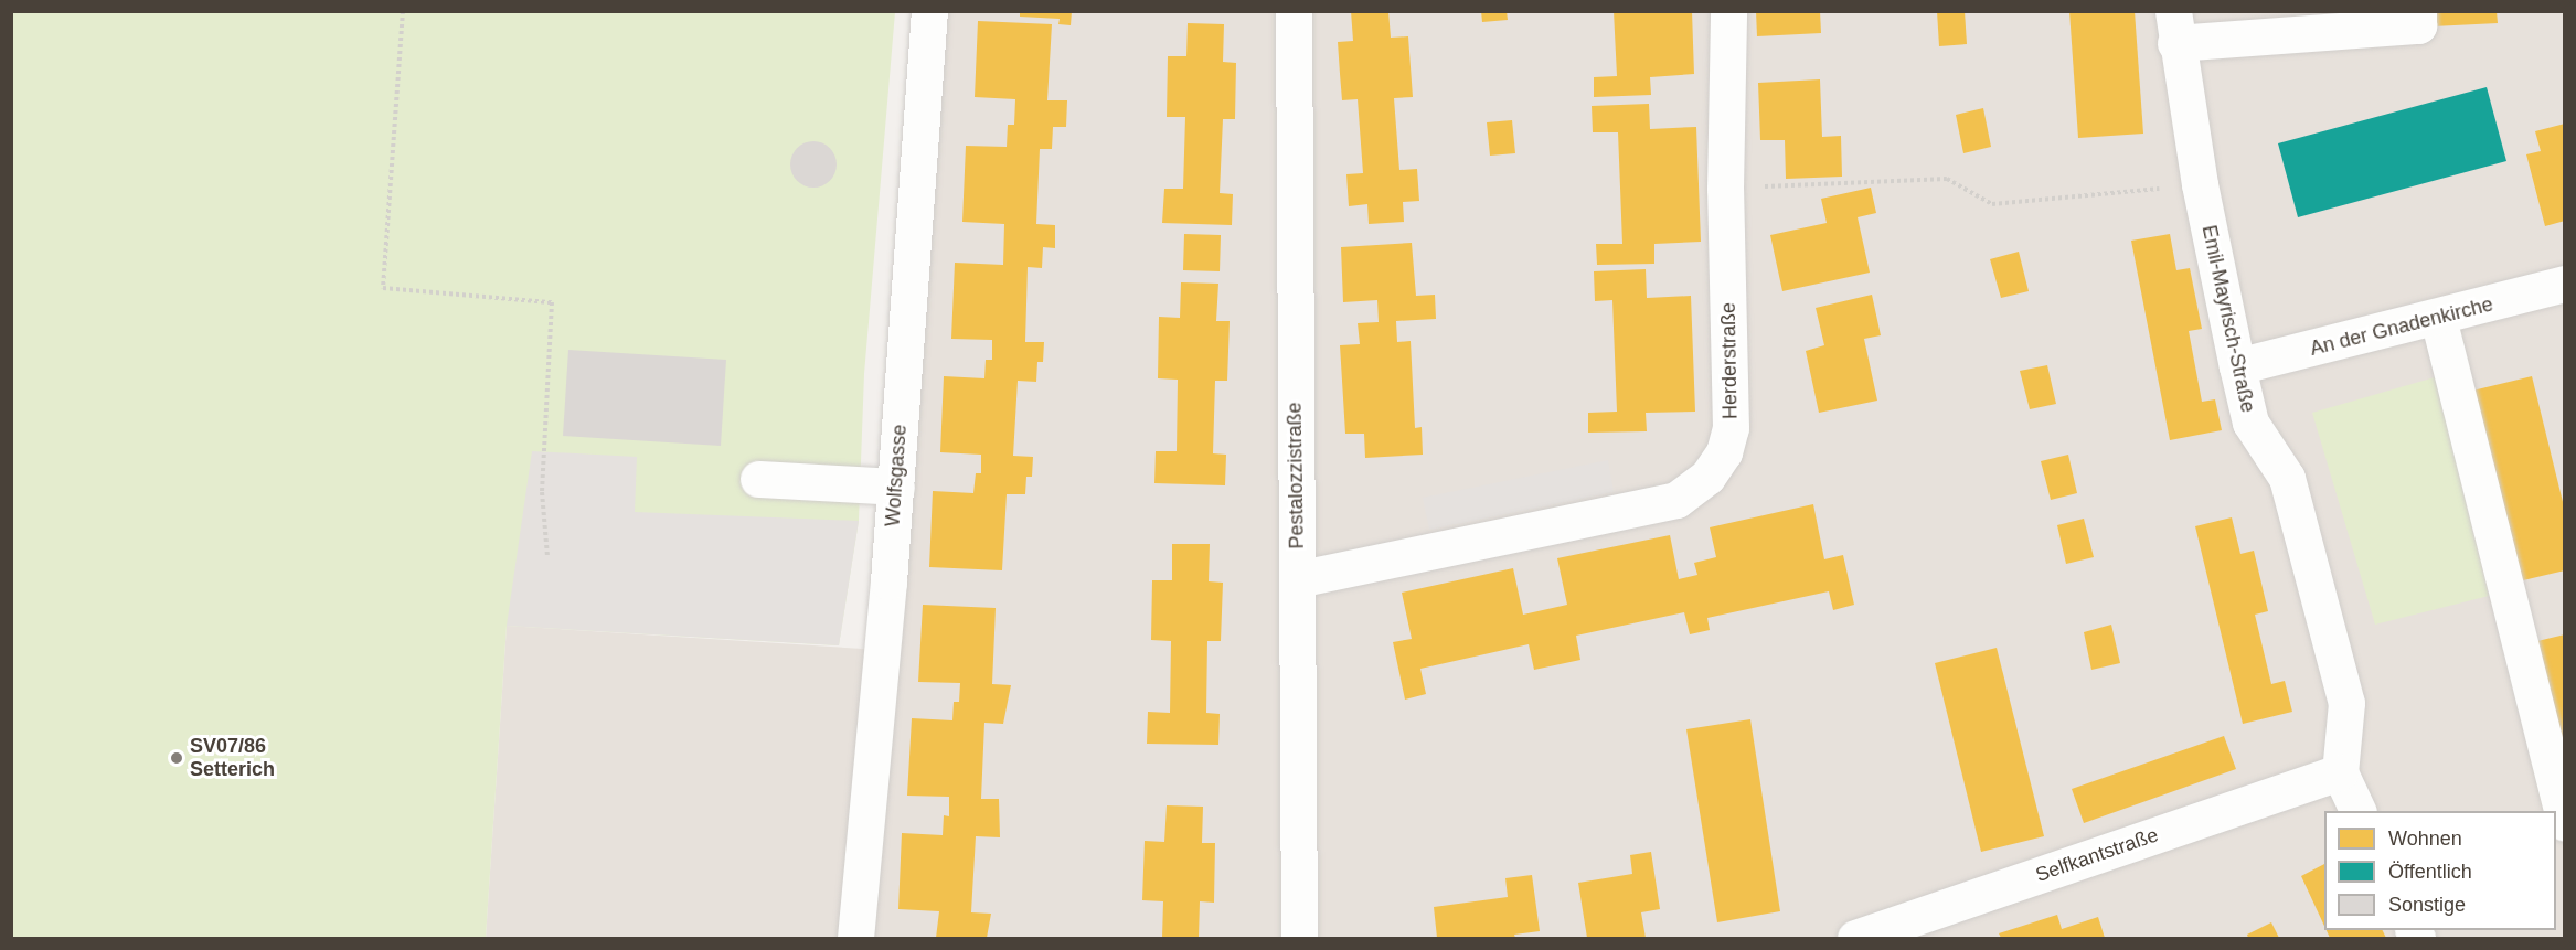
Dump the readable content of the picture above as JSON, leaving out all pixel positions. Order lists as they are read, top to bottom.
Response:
{
  "streets": {
    "street": [
      "Emil-Mayrisch-Straße",
      "An der Gnadenkirche",
      "Herderstraße",
      "Wolfsgasse",
      "Pestalozzistraße",
      "Selfkantstraße"
    ]
  },
  "crossings": [
    ["Emil-Mayrisch-Straße", "An der Gnadenkirche"],
    ["Emil-Mayrisch-Straße", "Selfkantstraße"],
    ["Herderstraße", "Pestalozzistraße"]
  ],
  "places": ["SV07/86 Setterich"],
  "legend": ["Wohnen", "Öffentlich", "Sonstige"]
}
